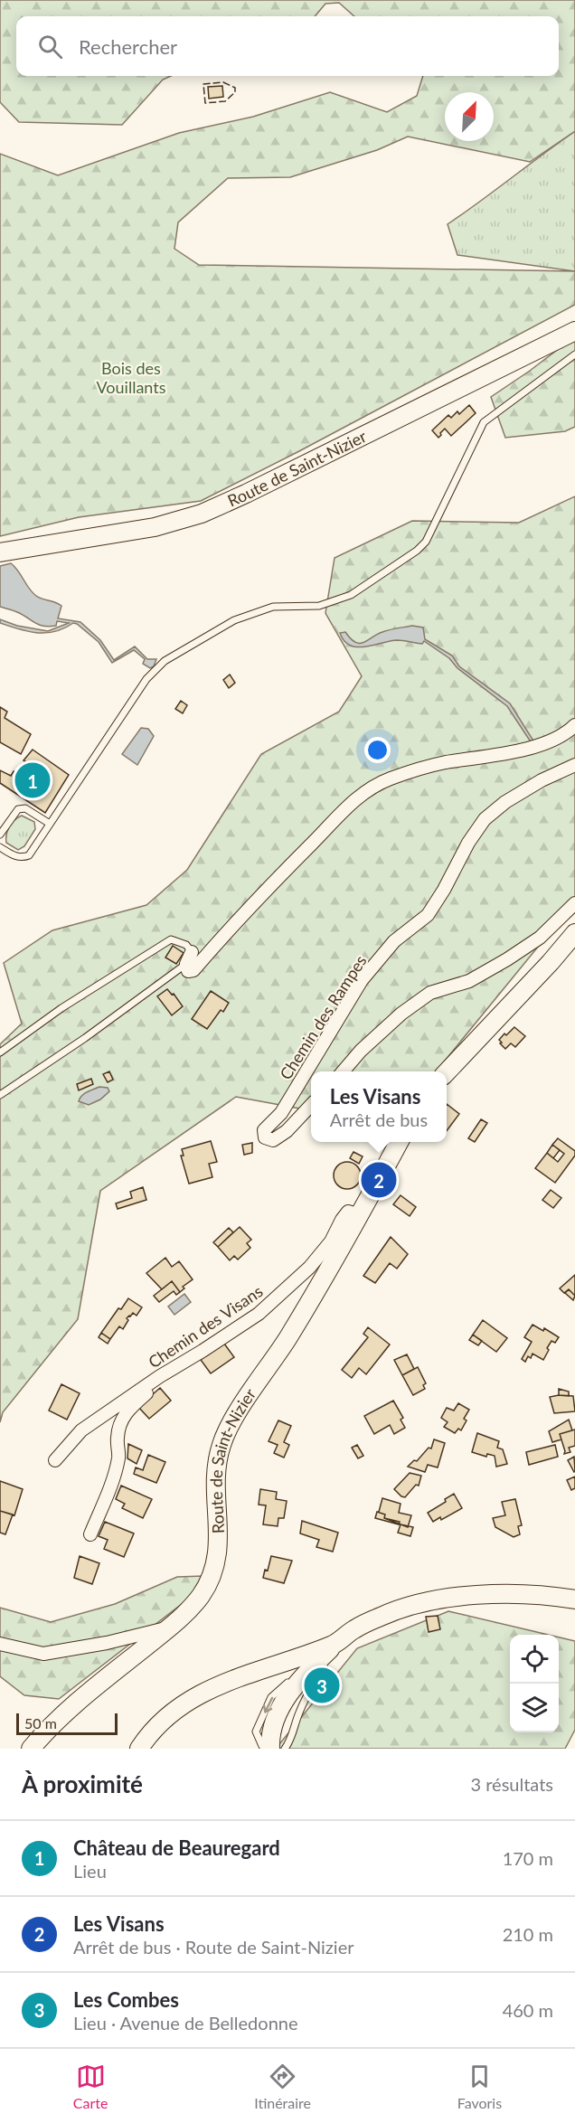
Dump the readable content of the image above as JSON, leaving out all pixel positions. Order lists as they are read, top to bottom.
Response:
{
  "streets": {
    "main road": ["Route de Saint-Nizier"],
    "street": ["Chemin des Rampes", "Chemin des Visans"]
  },
  "crossings": [
    ["Route de Saint-Nizier", "Chemin des Visans"]
  ],
  "parks": ["Bois des Vouillants"],
  "scale_bar": "50 m",
  "north": "top right",
  "page": {
    "search": "Rechercher",
    "pins": ["1", "2", "3"],
    "popup": ["Les Visans", "Arrêt de bus"],
    "scale": "50 m",
    "heading": ["À proximité", "3 résultats"],
    "list": [
      {
        "mark": "1",
        "name": "Château de Beauregard",
        "note": "Lieu",
        "value": "170 m"
      },
      {
        "mark": "2",
        "name": "Les Visans",
        "note": "Arrêt de bus · Route de Saint-Nizier",
        "value": "210 m"
      },
      {
        "mark": "3",
        "name": "Les Combes",
        "note": "Lieu · Avenue de Belledonne",
        "value": "460 m"
      }
    ],
    "nav": ["Carte", "Itinéraire", "Favoris"]
  }
}
